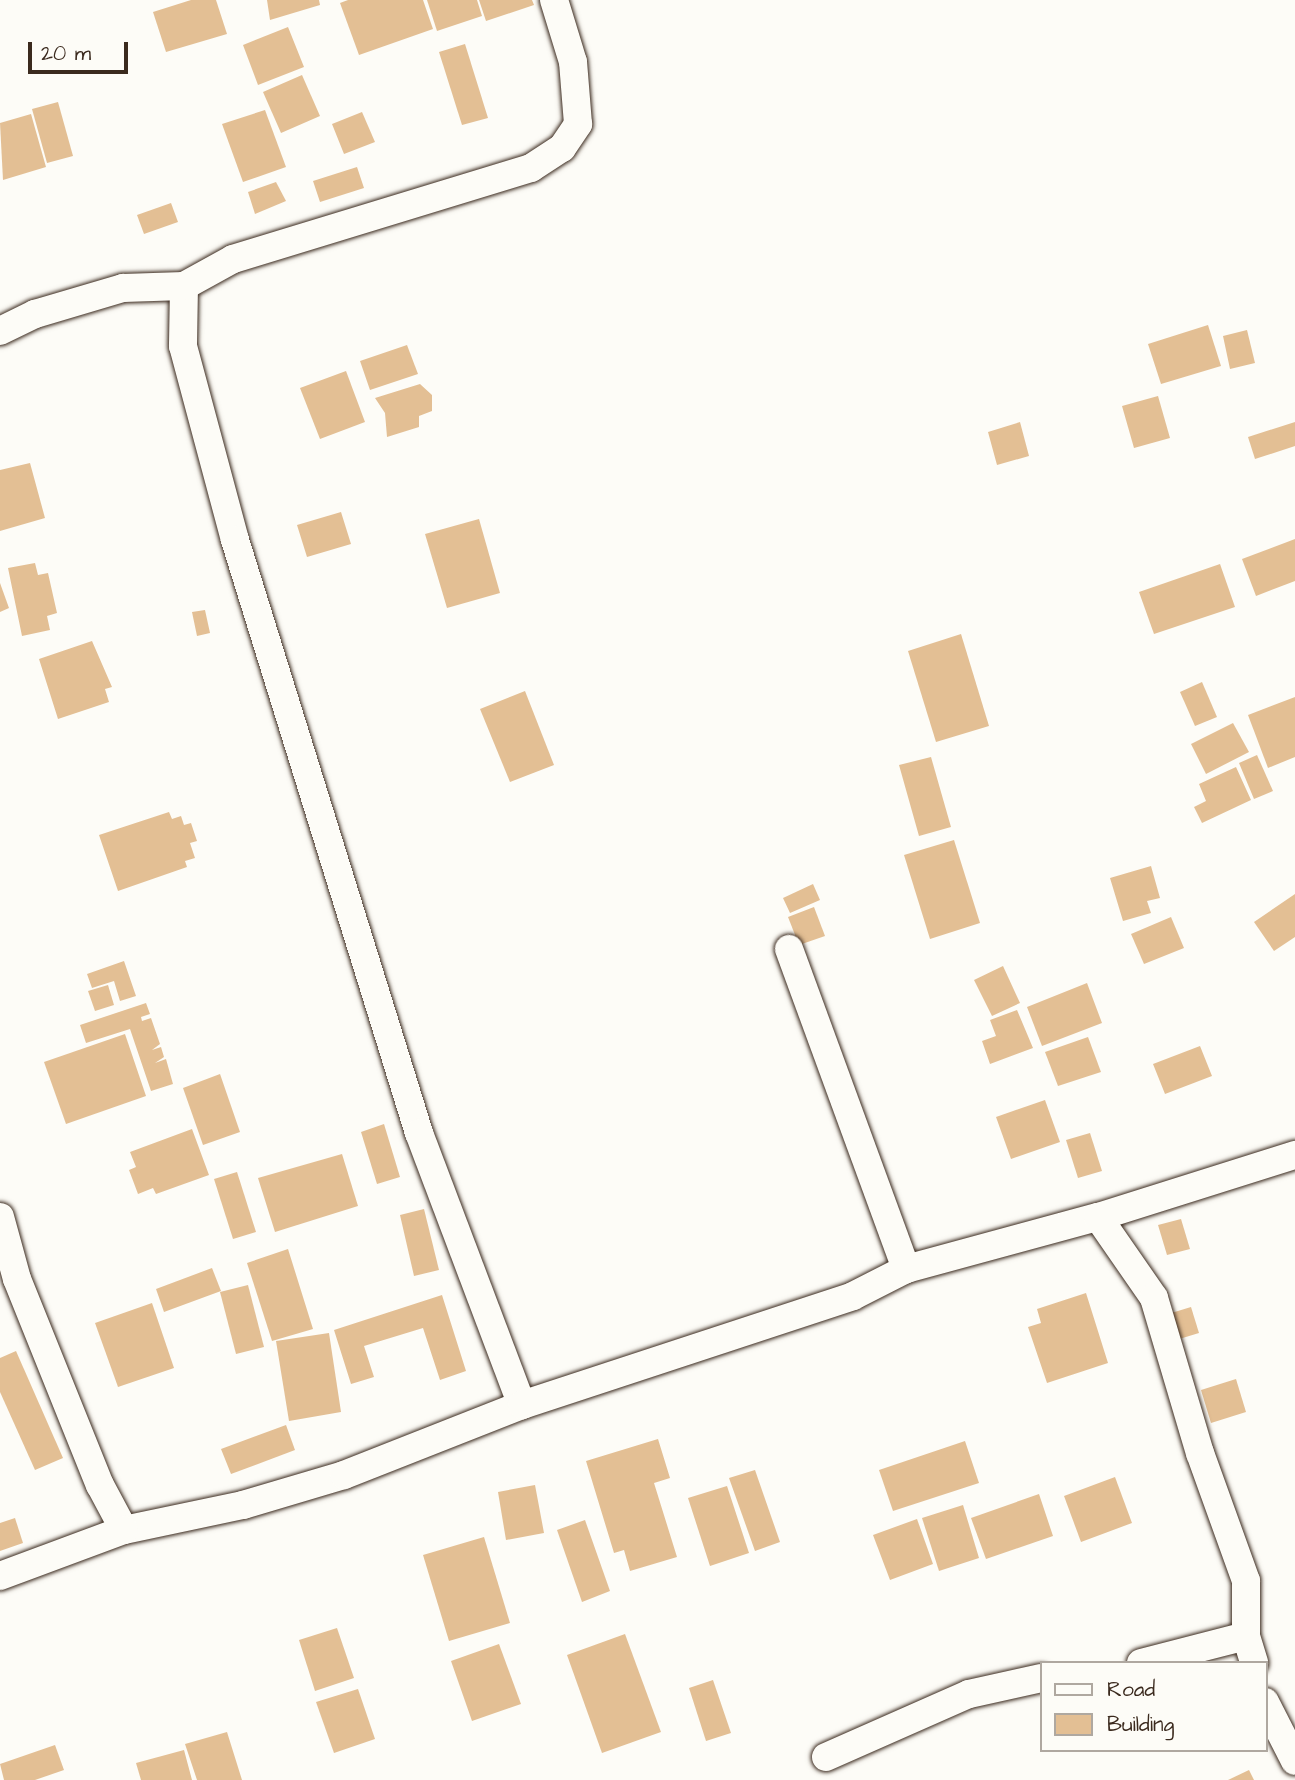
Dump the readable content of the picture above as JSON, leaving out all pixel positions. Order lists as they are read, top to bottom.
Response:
{
  "legend": ["Road", "Building"],
  "scale_bar": "20 m"
}
